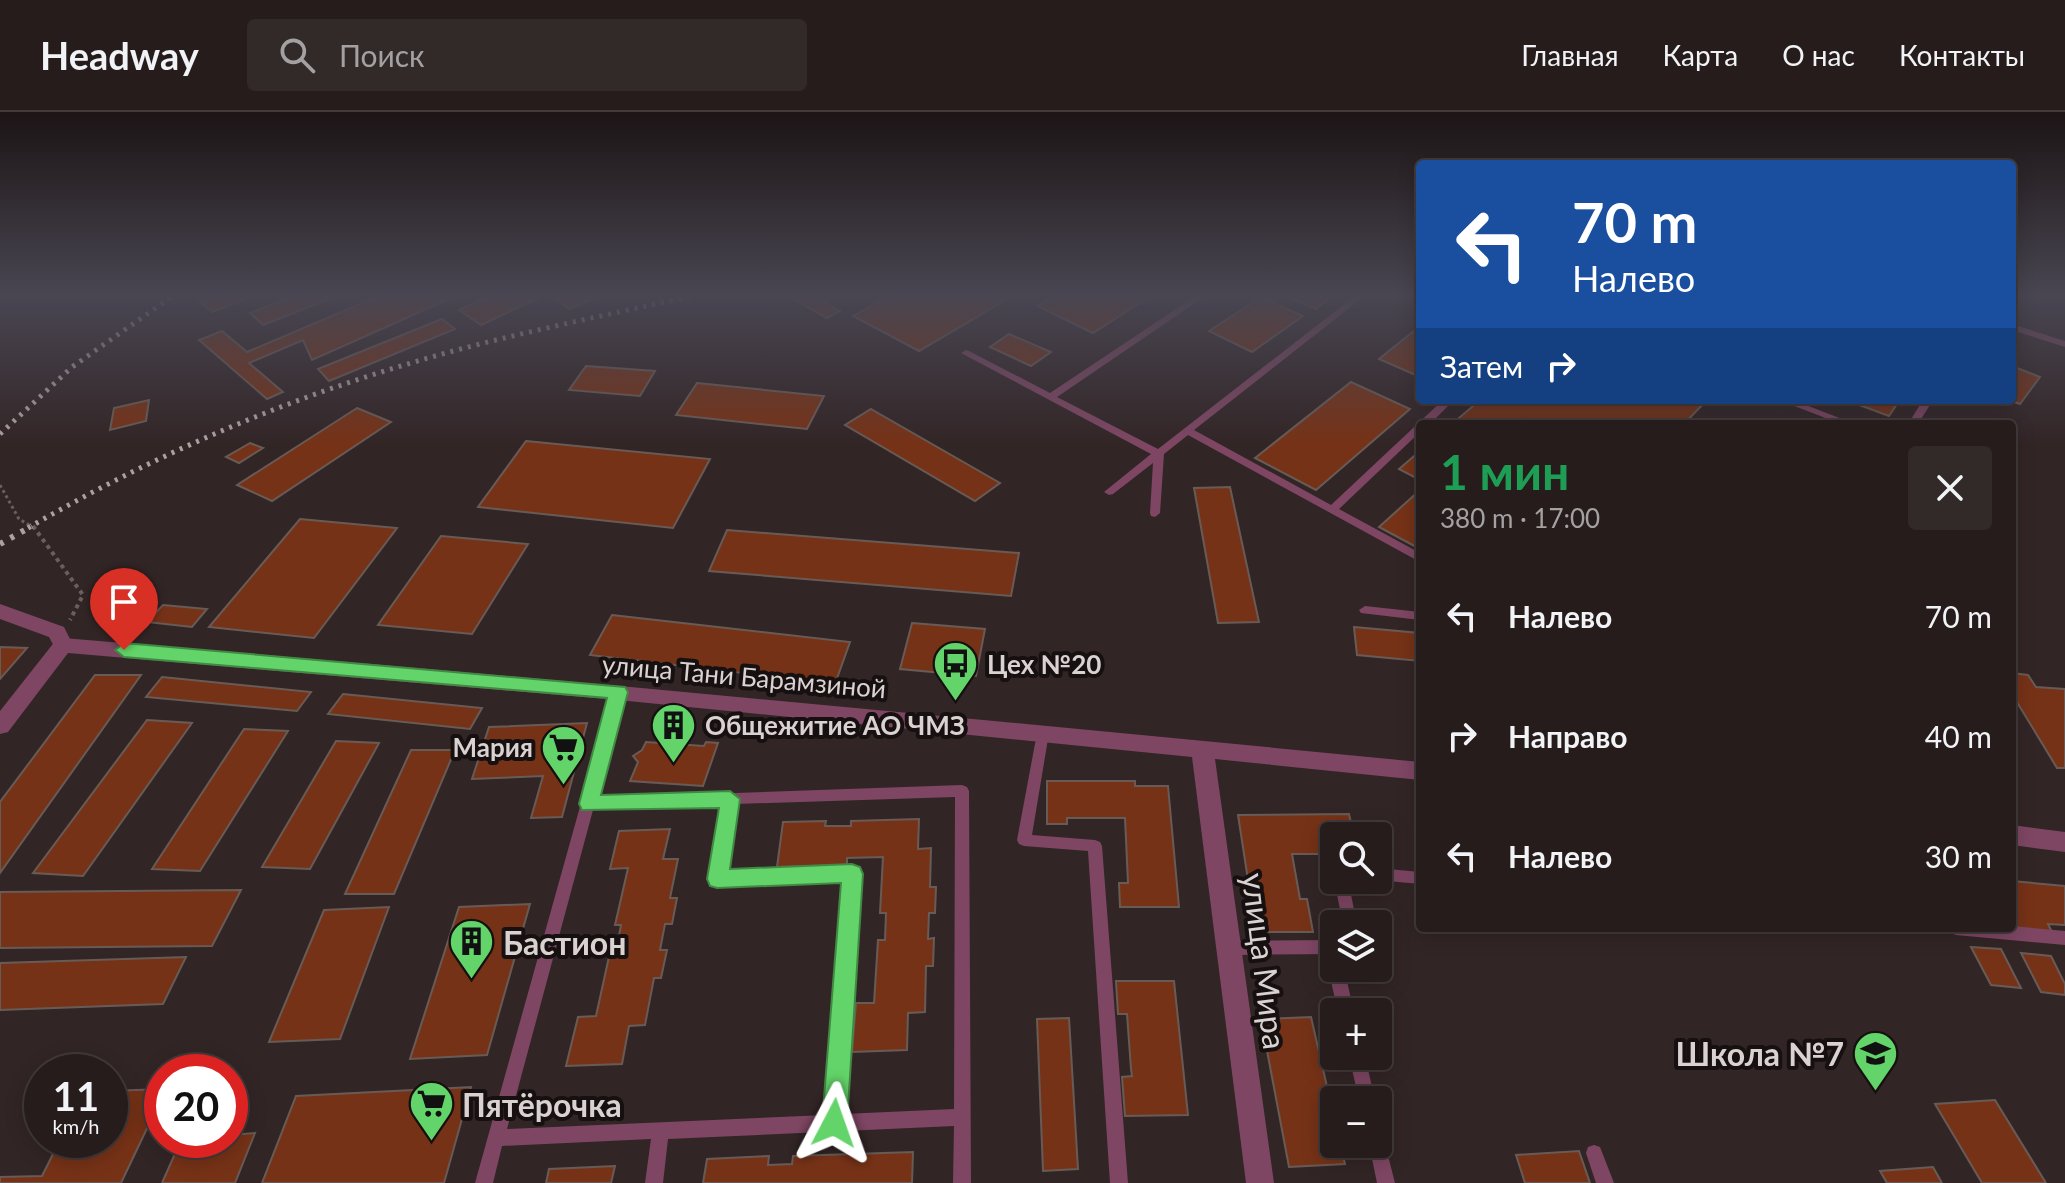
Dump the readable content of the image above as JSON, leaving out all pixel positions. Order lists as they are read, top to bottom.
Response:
{
  "streets": {
    "street": ["улица Тани Барамзиной", "улица Мира"]
  },
  "crossings": [
    ["улица Тани Барамзиной", "улица Мира"]
  ],
  "places": {
    "bus stop": ["Цех №20"],
    "building": ["Общежитие АО ЧМЗ", "Бастион"],
    "supermarket": ["Мария", "Пятёрочка"],
    "school or university": ["Школа №7"]
  },
  "page": {
    "header": "Headway",
    "search": "Поиск",
    "nav": [
      "Главная",
      "Карта",
      "О нас",
      "Контакты"
    ],
    "turn": ["70 m", "Налево"],
    "then": "Затем",
    "heading": ["1 мин", "380 m · 17:00"],
    "list": [
      {
        "name": "Налево",
        "value": "70 m"
      },
      {
        "name": "Направо",
        "value": "40 m"
      },
      {
        "name": "Налево",
        "value": "30 m"
      }
    ],
    "map_buttons": ["+", "−"],
    "speed": "11 km/h",
    "limit": "20"
  }
}
